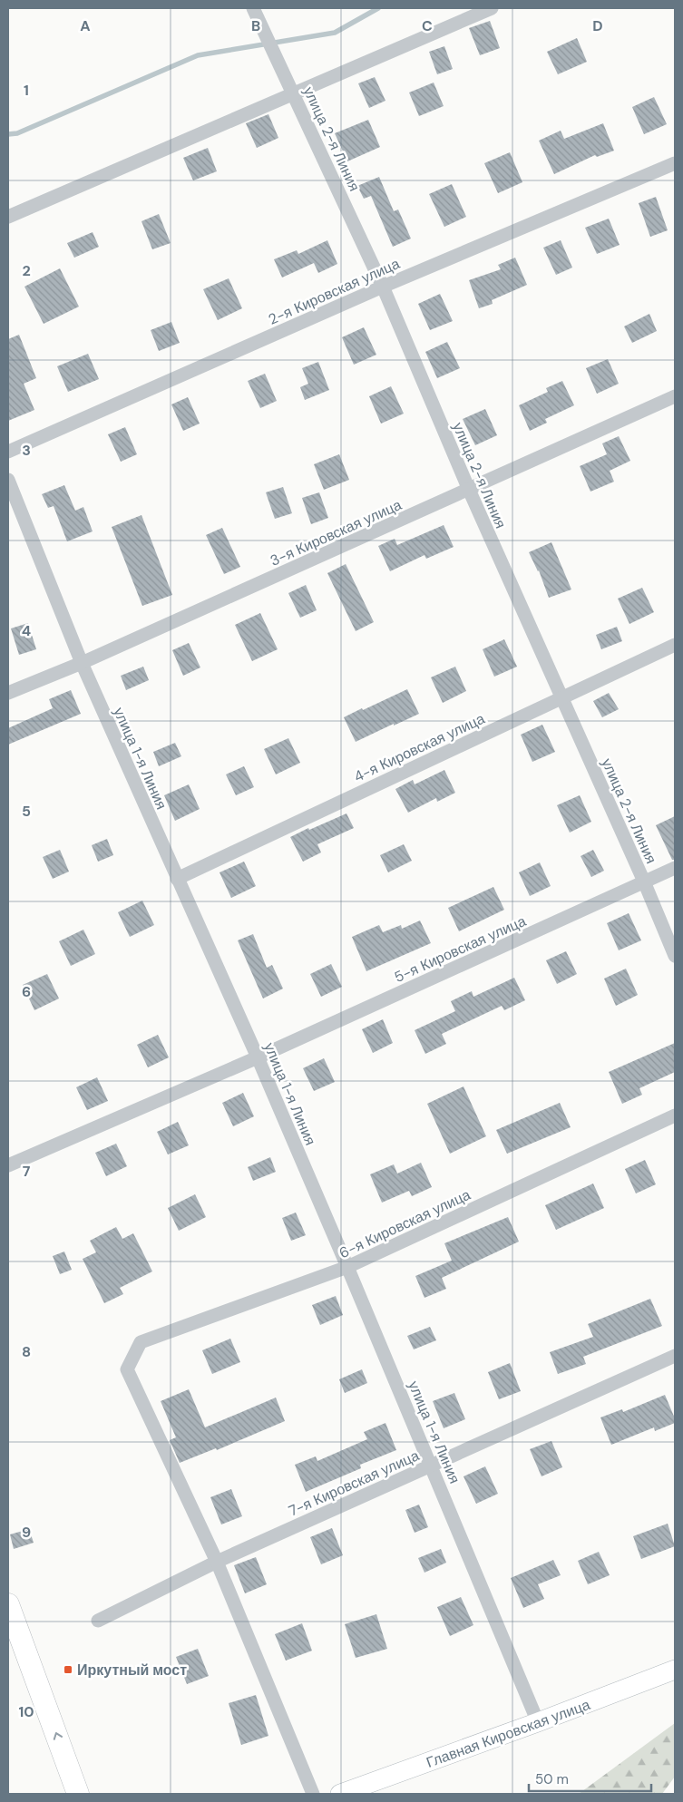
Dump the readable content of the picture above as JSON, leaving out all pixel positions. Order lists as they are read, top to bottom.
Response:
{
  "streets": {
    "main road": ["Главная Кировская улица"],
    "street": [
      "улица 2-я Линия",
      "2-я Кировская улица",
      "3-я Кировская улица",
      "4-я Кировская улица",
      "улица 1-я Линия",
      "5-я Кировская улица",
      "6-я Кировская улица",
      "7-я Кировская улица"
    ]
  },
  "crossings": [
    ["улица 2-я Линия", "2-я Кировская улица"],
    ["улица 2-я Линия", "3-я Кировская улица"],
    ["улица 2-я Линия", "4-я Кировская улица"],
    ["улица 2-я Линия", "5-я Кировская улица"],
    ["3-я Кировская улица", "улица 1-я Линия"],
    ["4-я Кировская улица", "улица 1-я Линия"],
    ["улица 1-я Линия", "5-я Кировская улица"],
    ["улица 1-я Линия", "6-я Кировская улица"],
    ["улица 1-я Линия", "7-я Кировская улица"],
    ["улица 1-я Линия", "Главная Кировская улица"],
    ["6-я Кировская улица", "7-я Кировская улица"]
  ],
  "places": {
    "transit": ["Иркутный мост"]
  },
  "scale_bar": "50 m",
  "grid": {
    "columns": [
      "A",
      "B",
      "C",
      "D"
    ],
    "rows": [
      "1",
      "2",
      "3",
      "4",
      "5",
      "6",
      "7",
      "8",
      "9",
      "10"
    ]
  }
}
